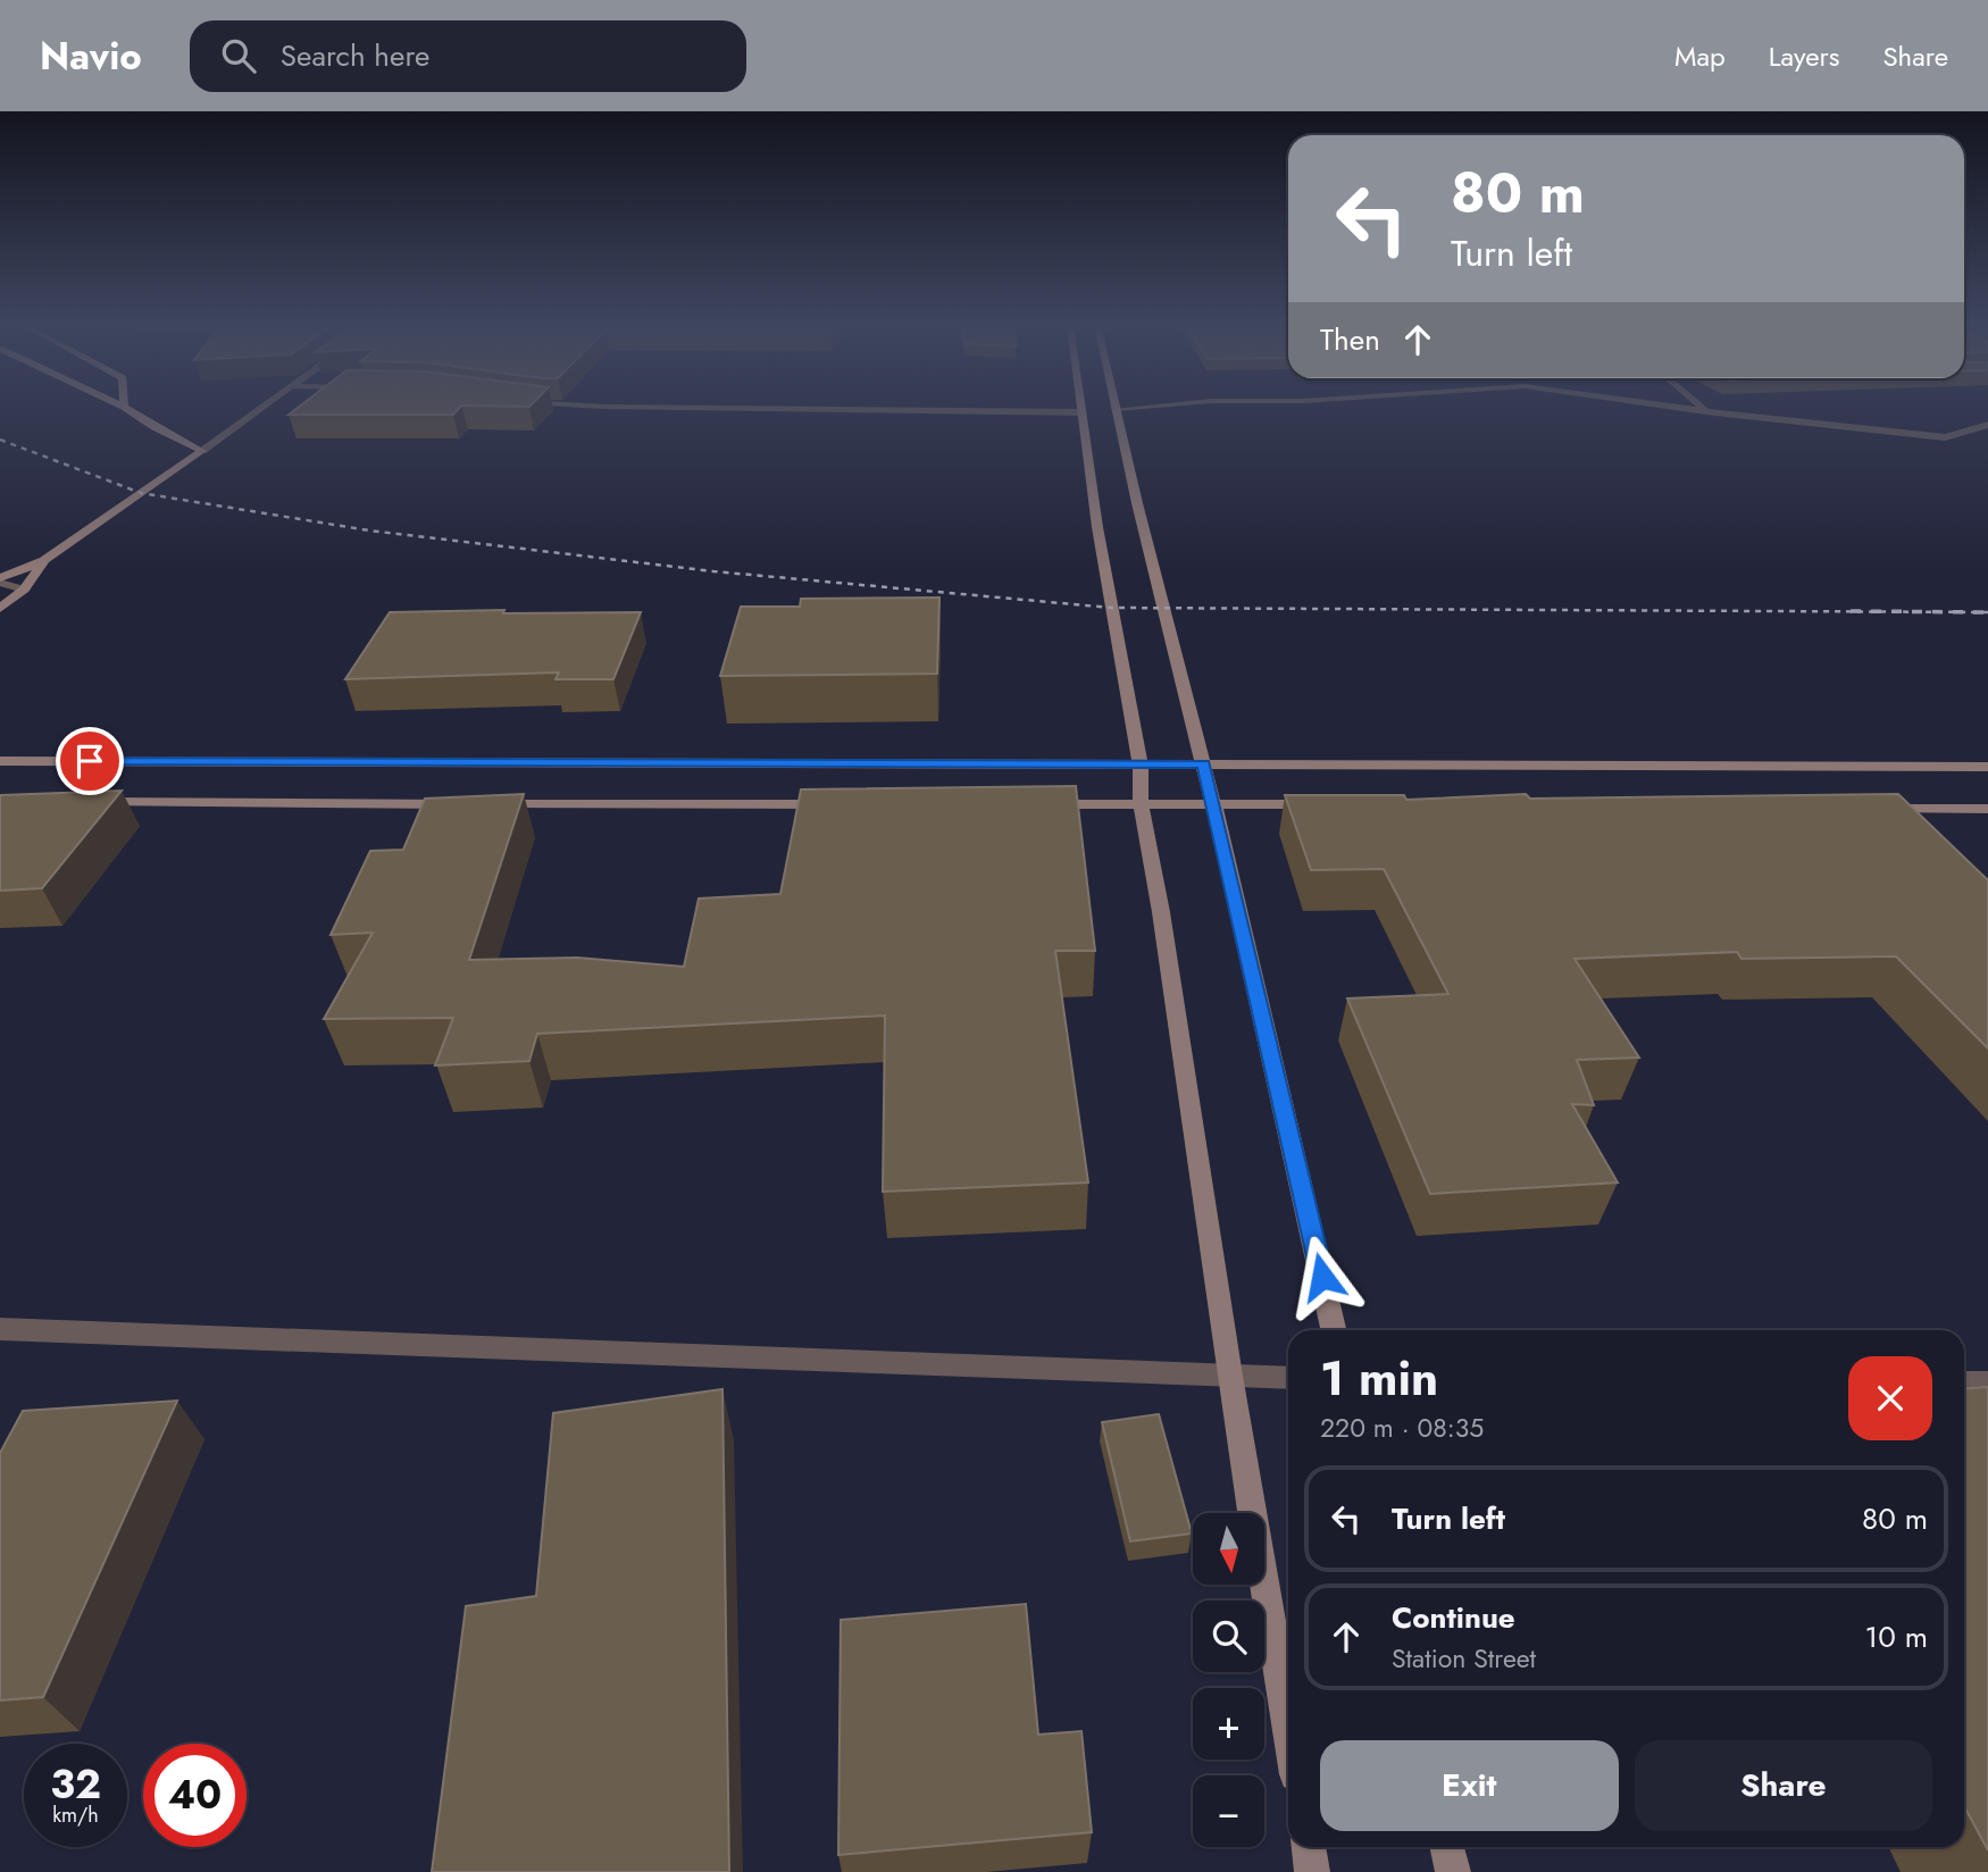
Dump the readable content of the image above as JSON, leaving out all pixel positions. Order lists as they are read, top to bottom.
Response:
{
  "north": "bottom",
  "page": {
    "header": "Navio",
    "search": "Search here",
    "nav": ["Map", "Layers", "Share"],
    "turn": ["80 m", "Turn left"],
    "then": "Then",
    "heading": ["1 min", "220 m · 08:35"],
    "list": [
      {
        "name": "Turn left",
        "value": "80 m"
      },
      {
        "name": "Continue",
        "note": "Station Street",
        "value": "10 m"
      }
    ],
    "map_buttons": ["+", "−"],
    "buttons": ["Exit", "Share"],
    "speed": "32 km/h",
    "limit": "40"
  }
}
